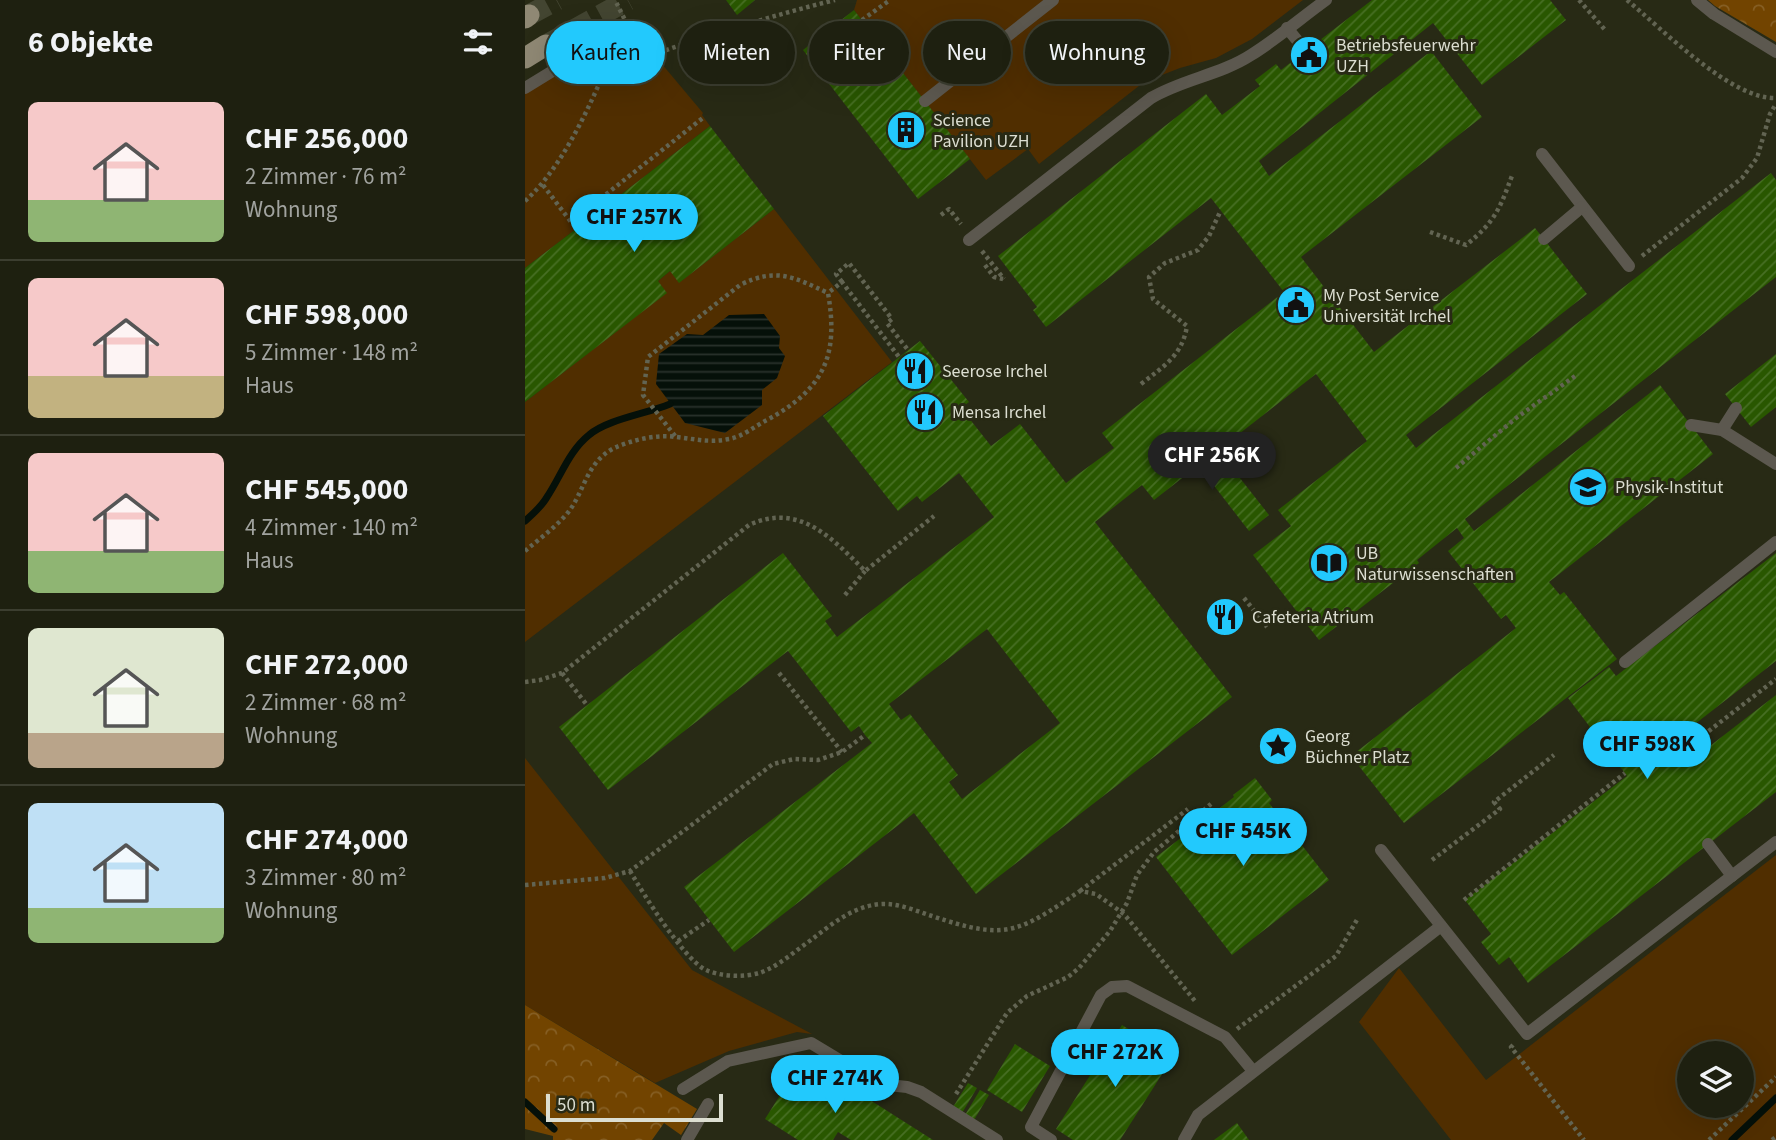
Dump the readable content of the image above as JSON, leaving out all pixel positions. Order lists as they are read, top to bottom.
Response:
{
  "places": {
    "public building": ["Betriebsfeuerwehr UZH", "My Post Service Universität Irchel"],
    "building": ["Science Pavilion UZH"],
    "restaurant": ["Seerose Irchel", "Mensa Irchel", "Cafeteria Atrium"],
    "school or university": ["Physik-Institut"],
    "library": ["UB Naturwissenschaften"],
    "place": ["Georg Büchner Platz"]
  },
  "scale_bar": "50 m",
  "page": {
    "heading": "6 Objekte",
    "chip": [
      "Kaufen",
      "Mieten",
      "Filter",
      "Neu",
      "Wohnung"
    ],
    "list": [
      {
        "name": "CHF 256,000",
        "note": "2 Zimmer · 76 m² · Wohnung"
      },
      {
        "name": "CHF 598,000",
        "note": "5 Zimmer · 148 m² · Haus"
      },
      {
        "name": "CHF 545,000",
        "note": "4 Zimmer · 140 m² · Haus"
      },
      {
        "name": "CHF 272,000",
        "note": "2 Zimmer · 68 m² · Wohnung"
      },
      {
        "name": "CHF 274,000",
        "note": "3 Zimmer · 80 m² · Wohnung"
      }
    ],
    "price": [
      "CHF 257K",
      "CHF 256K",
      "CHF 598K",
      "CHF 545K",
      "CHF 272K",
      "CHF 274K"
    ],
    "scale": "50 m"
  }
}
